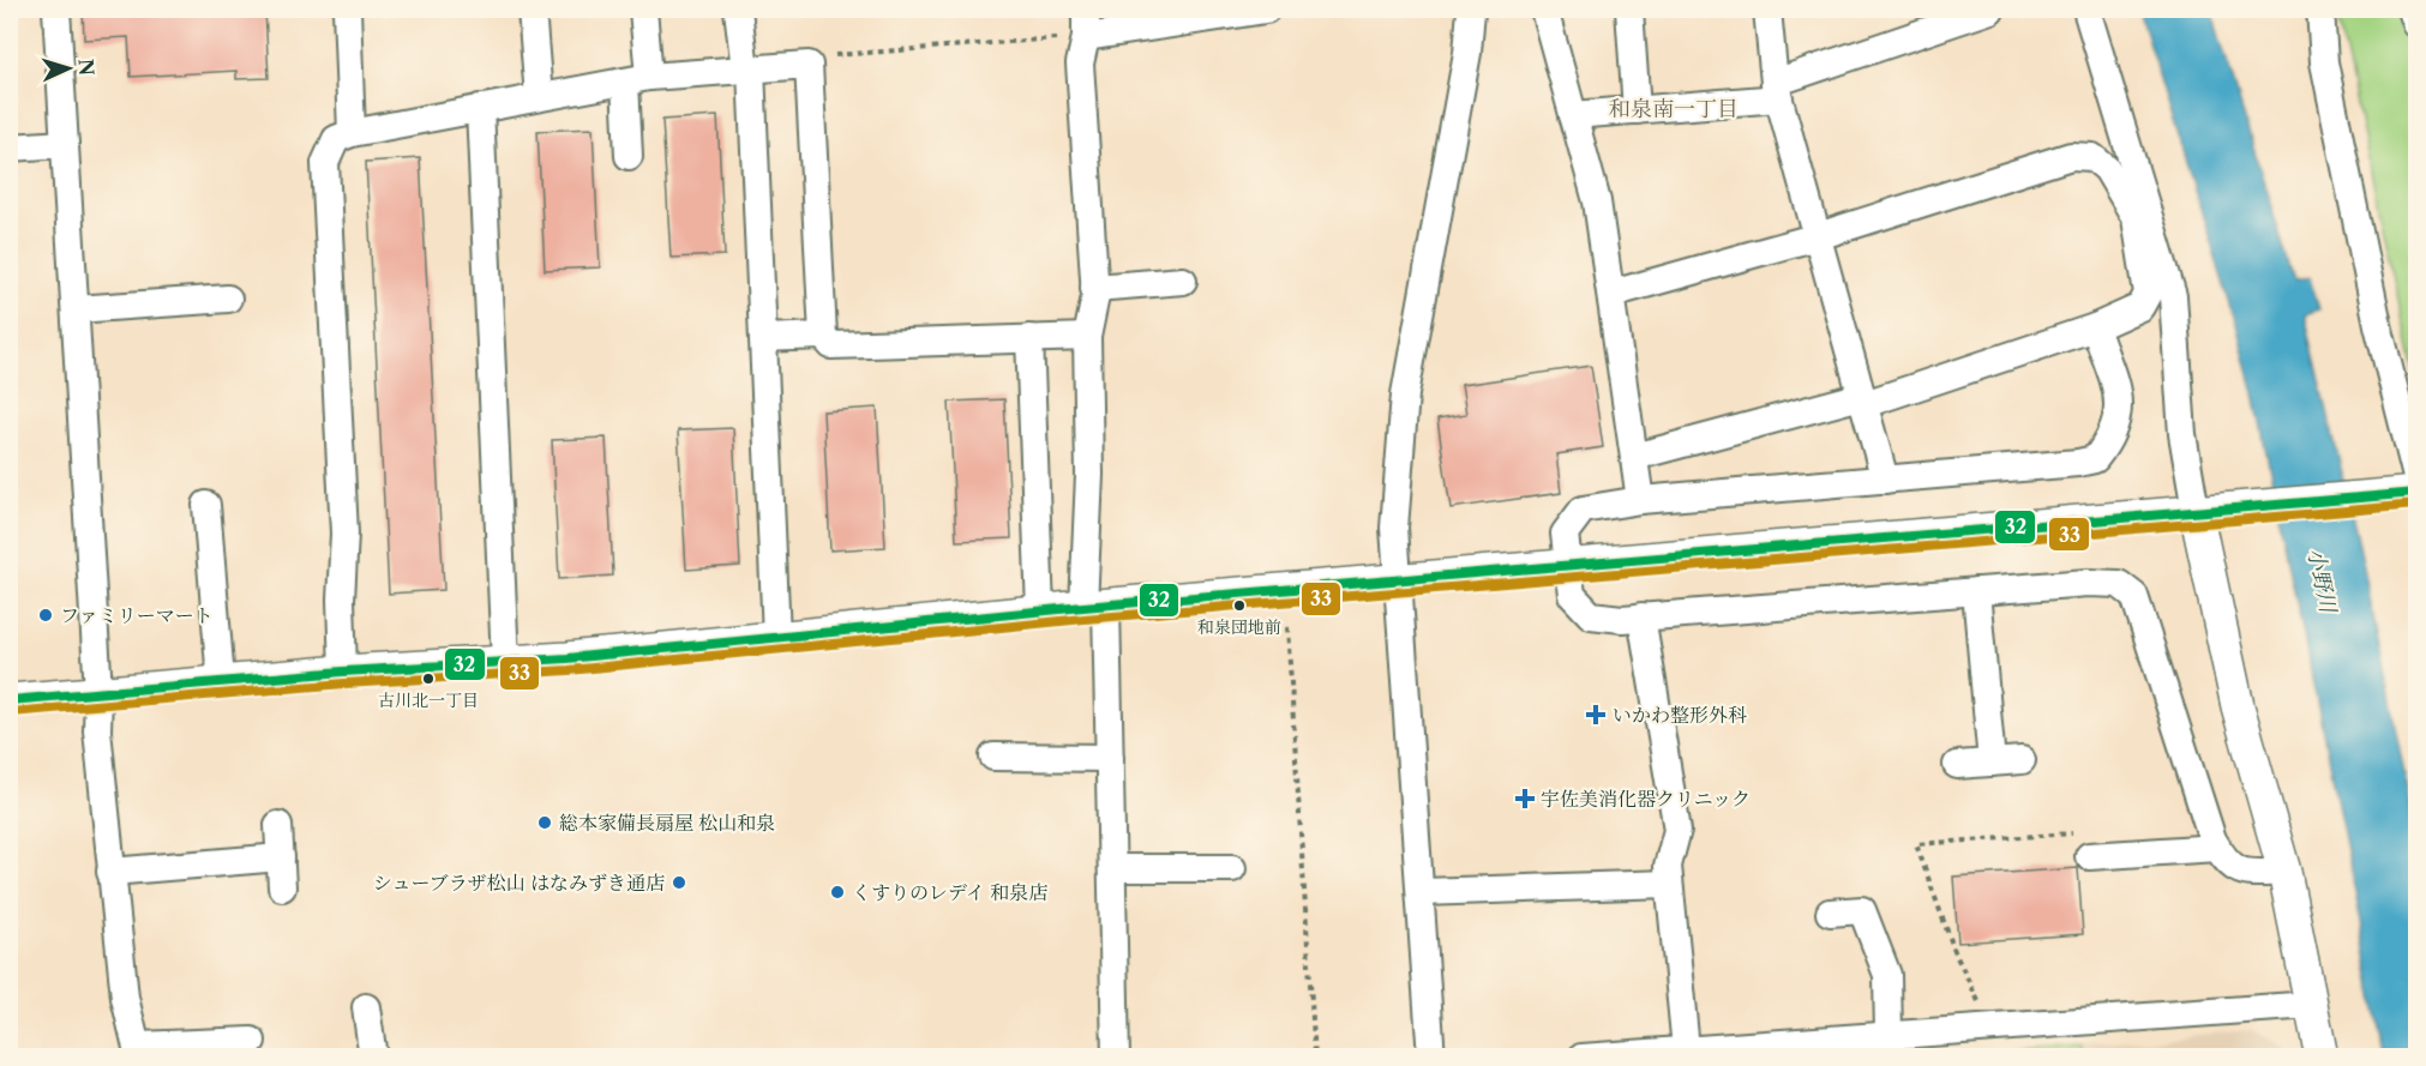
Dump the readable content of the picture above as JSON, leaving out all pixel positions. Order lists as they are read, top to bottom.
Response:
{
  "districts": ["和泉南一丁目"],
  "water": ["小野川"],
  "places": {
    "other": [
      "和泉団地前",
      "ファミリーマート",
      "古川北一丁目",
      "総本家備長扇屋 松山和泉",
      "シューブラザ松山 はなみずき通店",
      "くすりのレデイ 和泉店"
    ],
    "health": ["いかわ整形外科", "宇佐美消化器クリニック"]
  },
  "lines": ["transit line 32", "transit line 33"],
  "north": "right"
}
